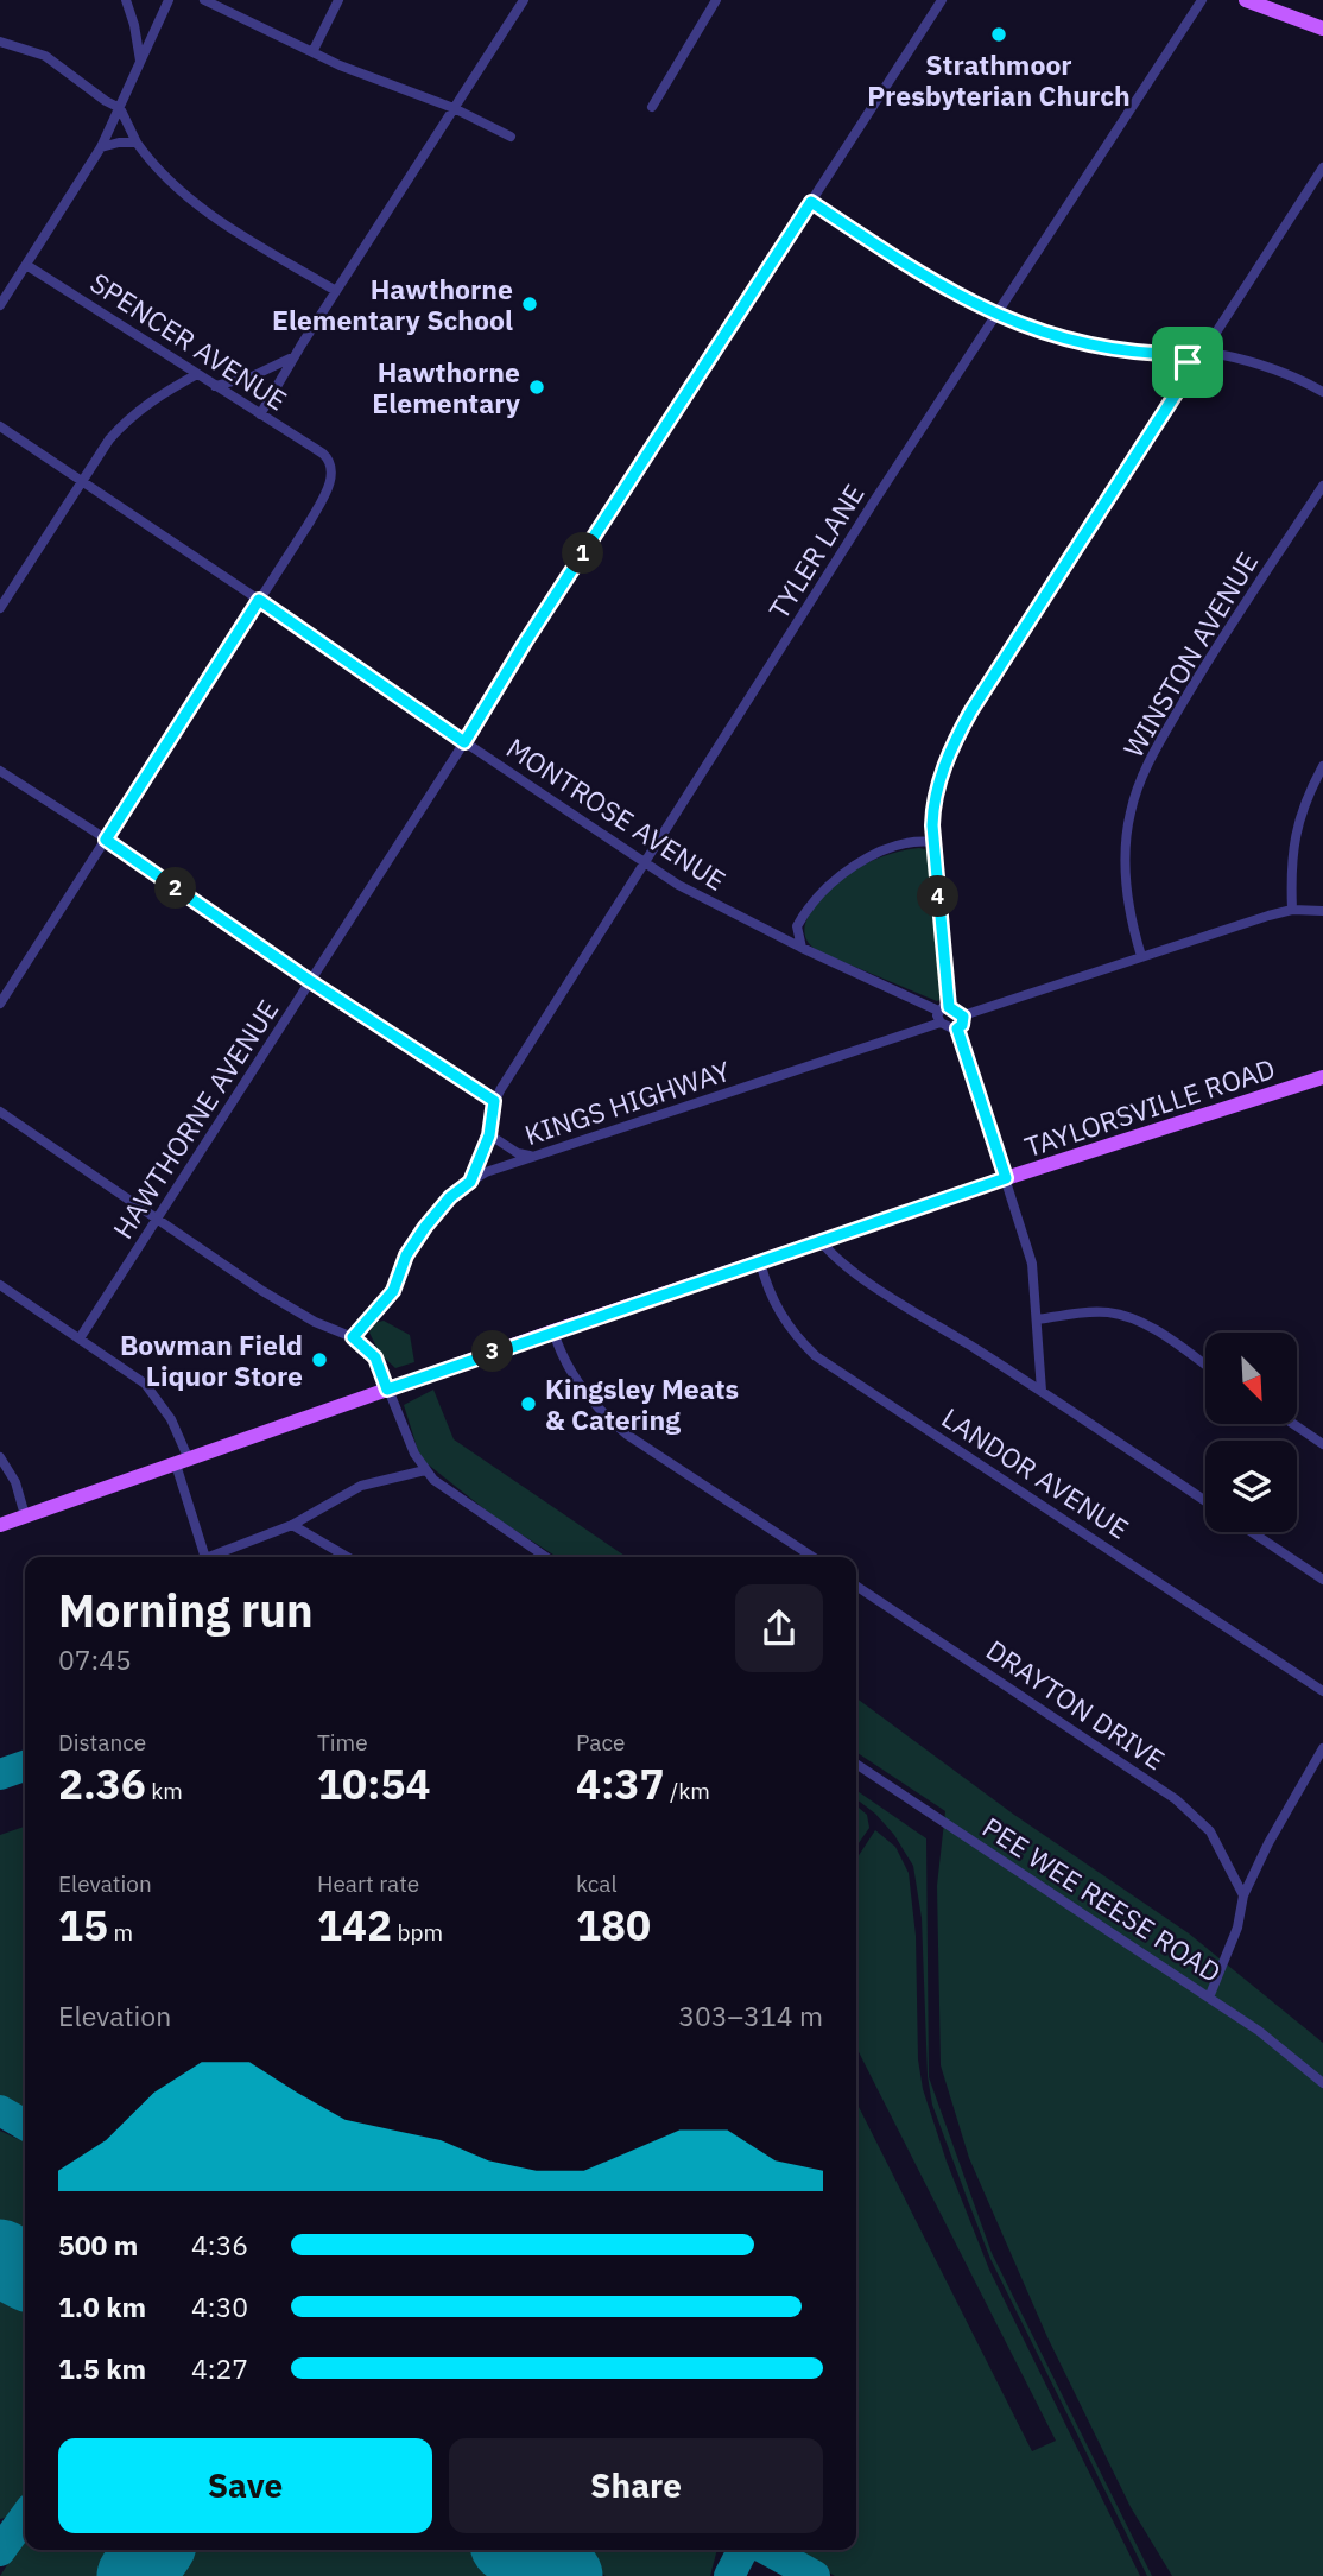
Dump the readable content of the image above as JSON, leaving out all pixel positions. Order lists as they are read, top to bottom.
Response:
{
  "streets": {
    "main road": ["TAYLORSVILLE ROAD"],
    "street": [
      "SPENCER AVENUE",
      "TYLER LANE",
      "WINSTON AVENUE",
      "MONTROSE AVENUE",
      "KINGS HIGHWAY",
      "HAWTHORNE AVENUE",
      "LANDOR AVENUE",
      "DRAYTON DRIVE",
      "PEE WEE REESE ROAD"
    ]
  },
  "crossings": [
    ["SPENCER AVENUE", "MONTROSE AVENUE"],
    ["TYLER LANE", "MONTROSE AVENUE"],
    ["TYLER LANE", "KINGS HIGHWAY"],
    ["MONTROSE AVENUE", "HAWTHORNE AVENUE"],
    ["TAYLORSVILLE ROAD", "LANDOR AVENUE"]
  ],
  "places": [
    "Strathmoor Presbyterian Church",
    "Hawthorne Elementary School",
    "Hawthorne Elementary",
    "Bowman Field Liquor Store",
    "Kingsley Meats & Catering"
  ],
  "north": "bottom right",
  "page": {
    "pins": [
      "1",
      "2",
      "4",
      "3"
    ],
    "heading": ["Morning run", "07:45"],
    "stats": [
      ["Distance", "2.36 km"],
      ["Time", "10:54"],
      ["Pace", "4:37 /km"],
      ["Elevation", "15 m"],
      ["Heart rate", "142 bpm"],
      ["kcal", "180"]
    ],
    "chart": ["Elevation", "303–314 m"],
    "list": [
      {
        "name": "500 m",
        "note": "4:36"
      },
      {
        "name": "1.0 km",
        "note": "4:30"
      },
      {
        "name": "1.5 km",
        "note": "4:27"
      }
    ],
    "buttons": ["Save", "Share"]
  }
}
